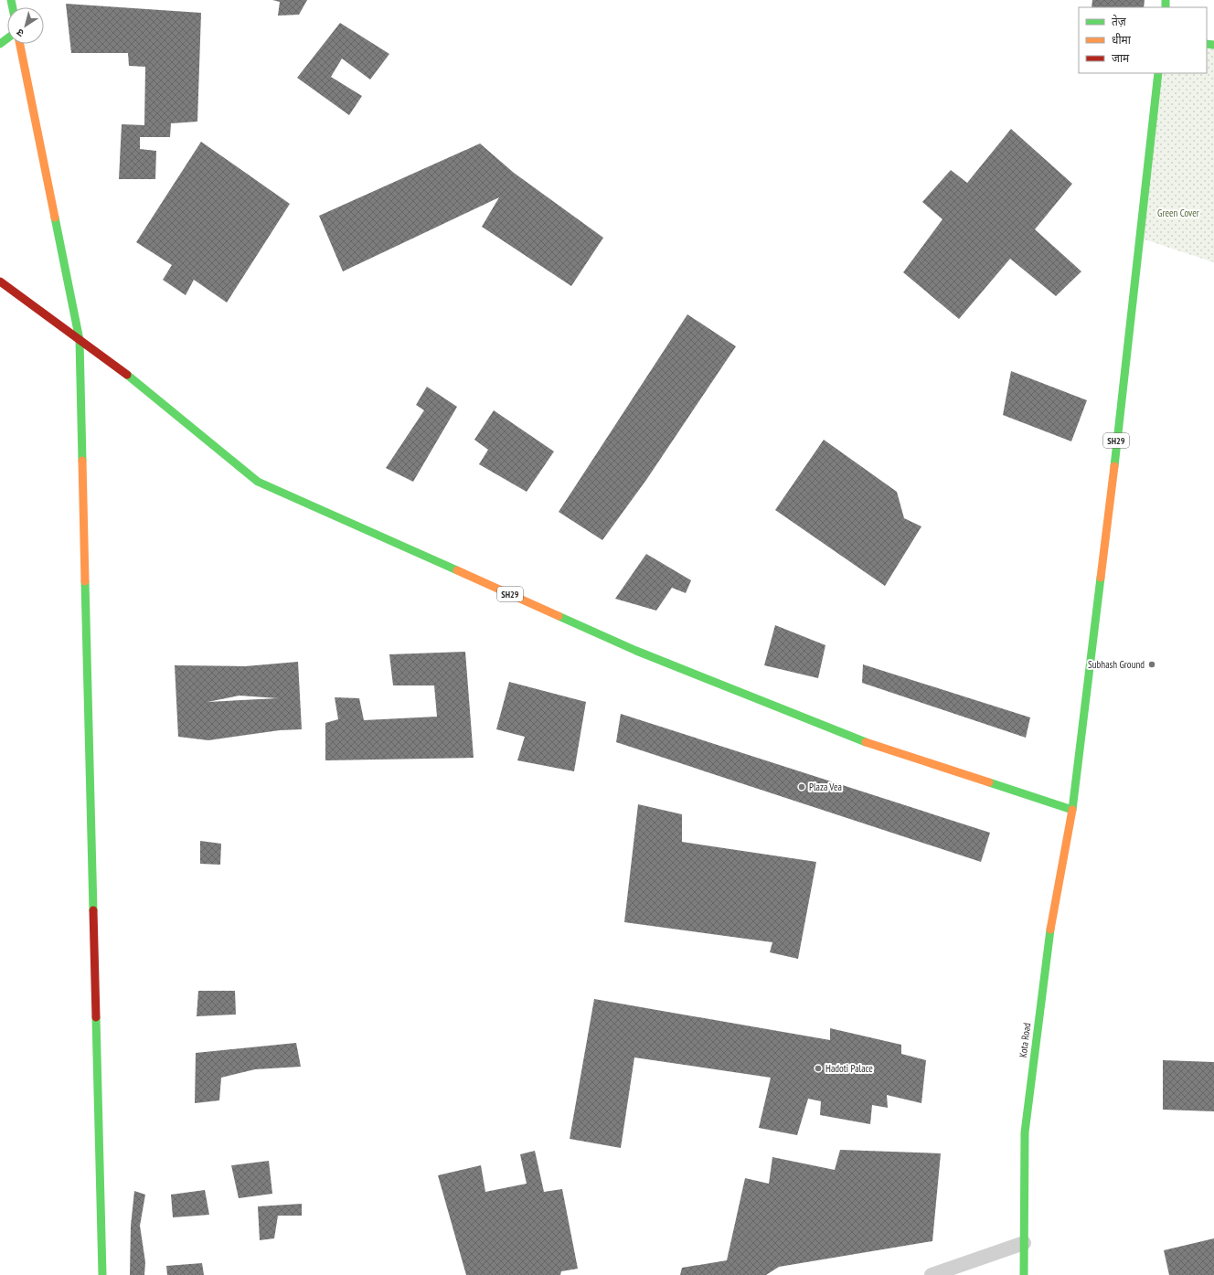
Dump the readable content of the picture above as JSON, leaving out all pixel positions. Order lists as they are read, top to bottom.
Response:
{
  "streets": {
    "main road": ["SH29", "Kota Road"]
  },
  "crossings": [
    ["SH29", "Kota Road"]
  ],
  "parks": ["Green Cover"],
  "places": ["Subhash Ground", "Plaza Vea", "Hadoti Palace"],
  "legend": ["तेज़", "धीमा", "जाम"],
  "north": "bottom left"
}
